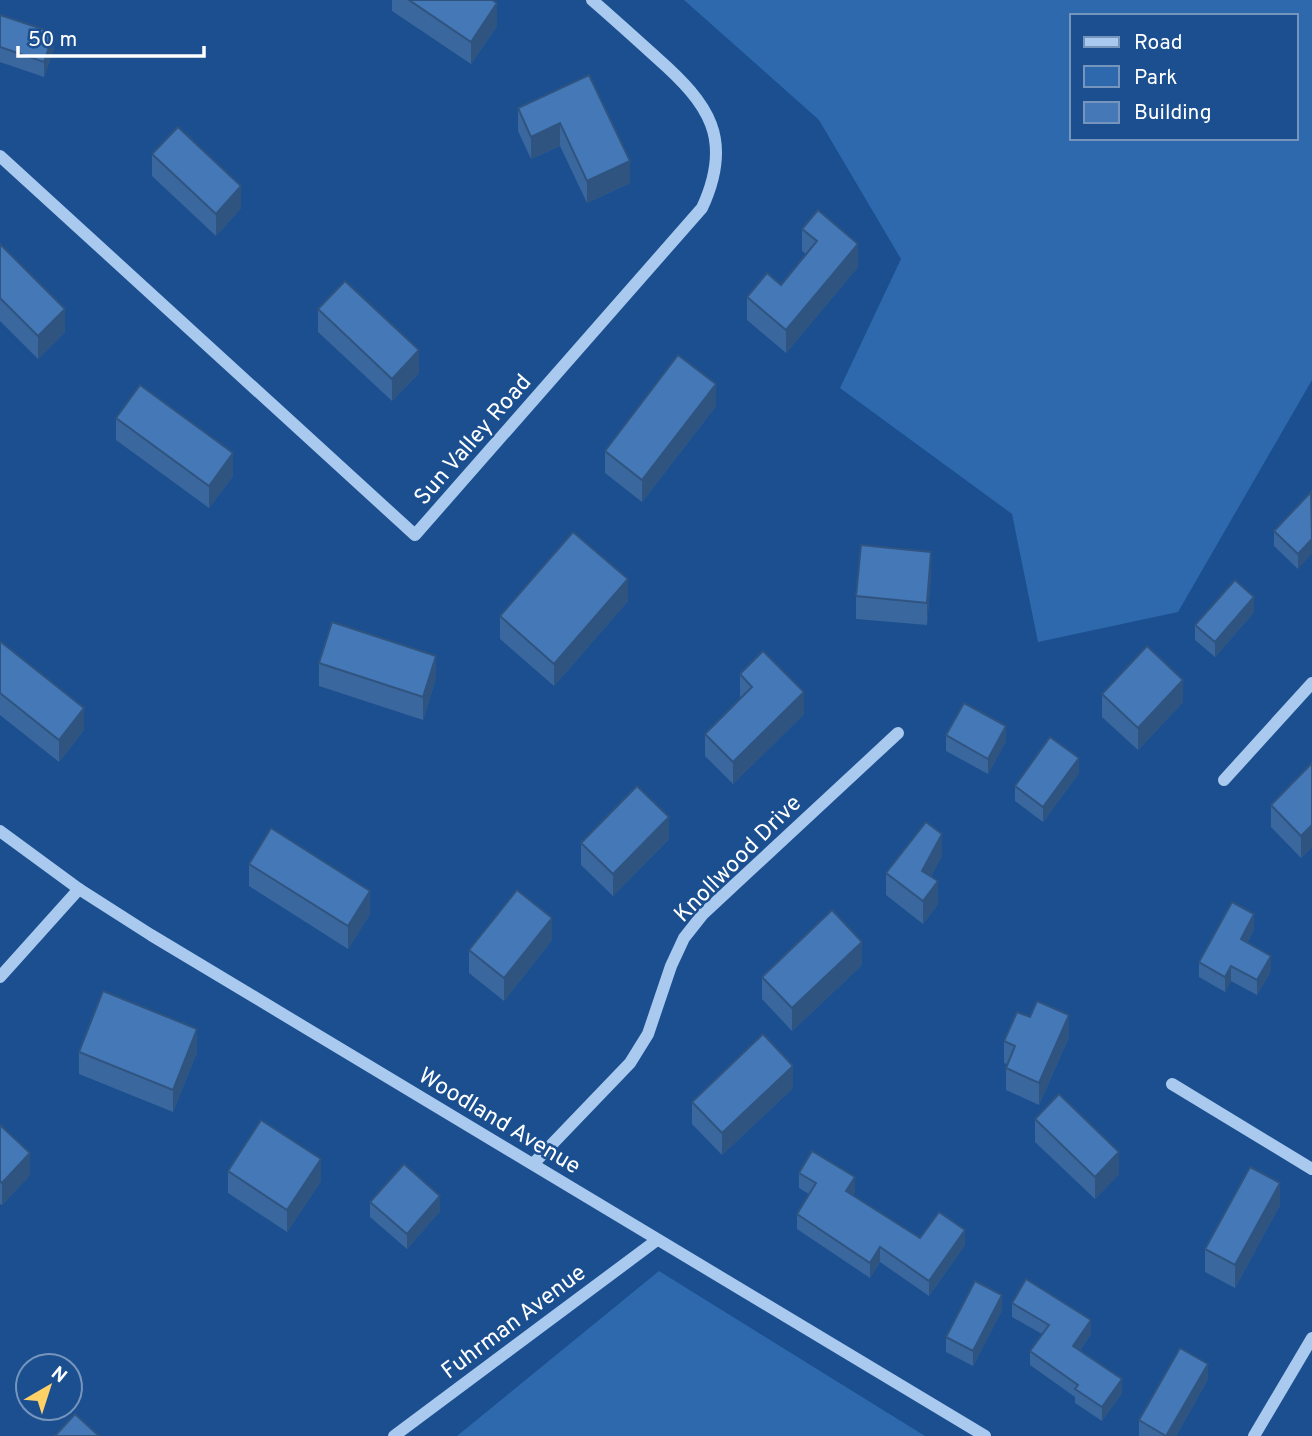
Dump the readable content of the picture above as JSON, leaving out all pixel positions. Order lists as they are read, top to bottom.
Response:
{
  "streets": {
    "street": [
      "Sun Valley Road",
      "Knollwood Drive",
      "Woodland Avenue",
      "Fuhrman Avenue"
    ]
  },
  "crossings": [
    ["Knollwood Drive", "Woodland Avenue"],
    ["Woodland Avenue", "Fuhrman Avenue"]
  ],
  "legend": ["Road", "Park", "Building"],
  "scale_bar": "50 m",
  "north": "top right"
}
